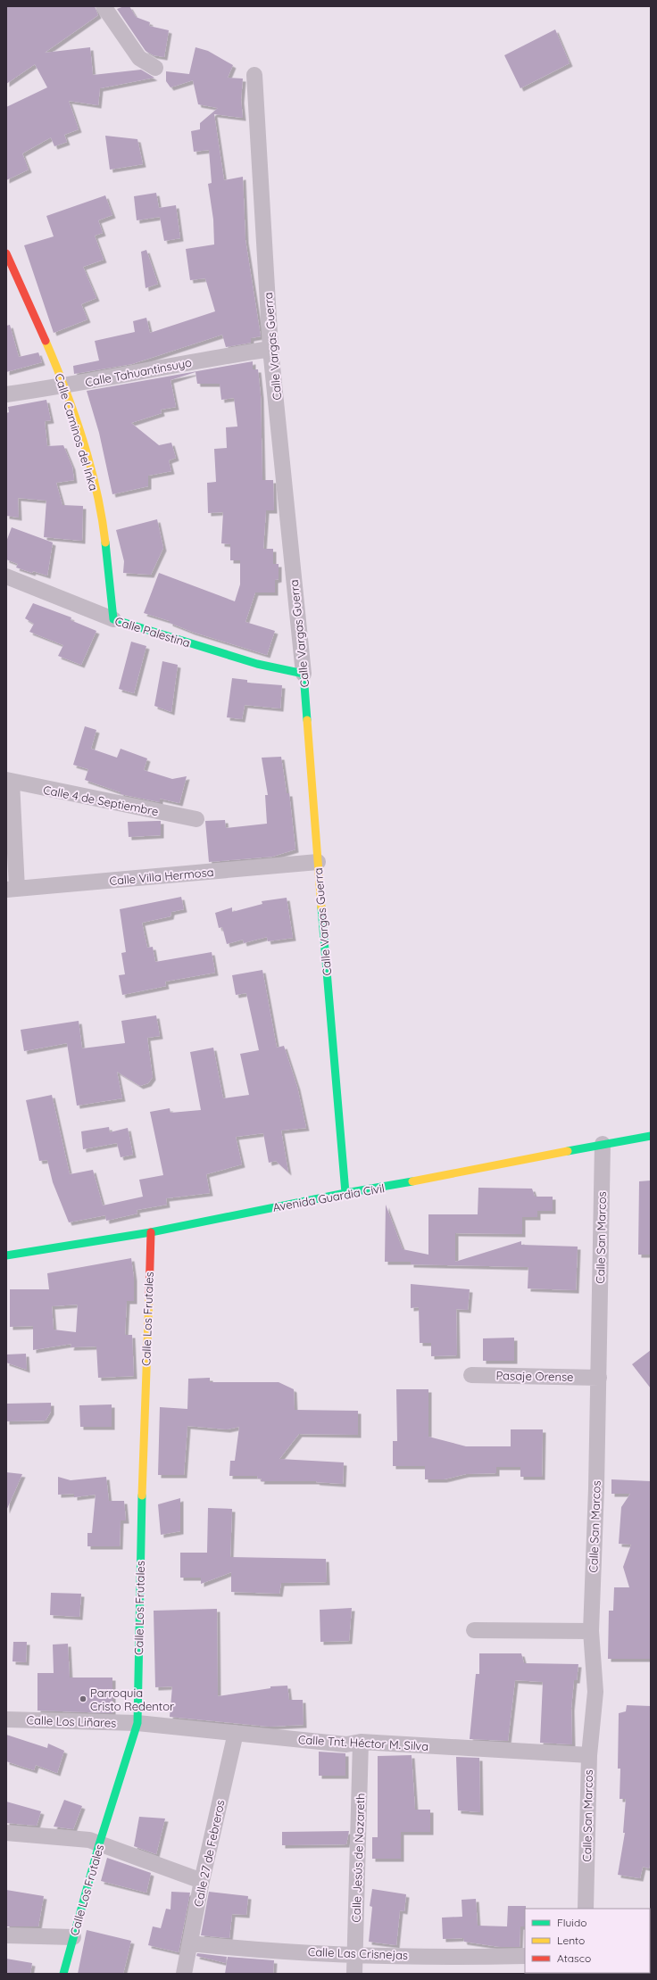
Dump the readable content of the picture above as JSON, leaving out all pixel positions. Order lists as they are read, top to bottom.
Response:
{
  "streets": {
    "street": [
      "Calle Vargas Guerra",
      "Calle Tahuantinsuyo",
      "Calle Caminos del Inka",
      "Calle Palestina",
      "Calle 4 de Septiembre",
      "Calle Villa Hermosa",
      "Avenida Guardia Civil",
      "Calle San Marcos",
      "Calle Los Frutales",
      "Pasaje Orense",
      "Calle Los Liñares",
      "Calle Tnt. Héctor M. Silva",
      "Calle 27 de Febreros",
      "Calle Jesús de Nazareth",
      "Calle Las Crisnejas"
    ]
  },
  "crossings": [
    ["Calle Vargas Guerra", "Calle Tahuantinsuyo"],
    ["Calle Vargas Guerra", "Calle Palestina"],
    ["Calle Vargas Guerra", "Calle Villa Hermosa"],
    ["Calle Vargas Guerra", "Avenida Guardia Civil"],
    ["Calle Tahuantinsuyo", "Calle Caminos del Inka"],
    ["Calle Caminos del Inka", "Calle Palestina"],
    ["Avenida Guardia Civil", "Calle San Marcos"],
    ["Avenida Guardia Civil", "Calle Los Frutales"],
    ["Calle San Marcos", "Pasaje Orense"],
    ["Calle San Marcos", "Calle Tnt. Héctor M. Silva"],
    ["Calle Los Frutales", "Calle Los Liñares"],
    ["Calle Los Frutales", "Calle Tnt. Héctor M. Silva"],
    ["Calle Los Liñares", "Calle Tnt. Héctor M. Silva"],
    ["Calle Tnt. Héctor M. Silva", "Calle 27 de Febreros"],
    ["Calle Tnt. Héctor M. Silva", "Calle Jesús de Nazareth"],
    ["Calle 27 de Febreros", "Calle Las Crisnejas"],
    ["Calle Jesús de Nazareth", "Calle Las Crisnejas"]
  ],
  "places": ["Parroquia Cristo Redentor"],
  "legend": ["Fluido", "Lento", "Atasco"]
}
